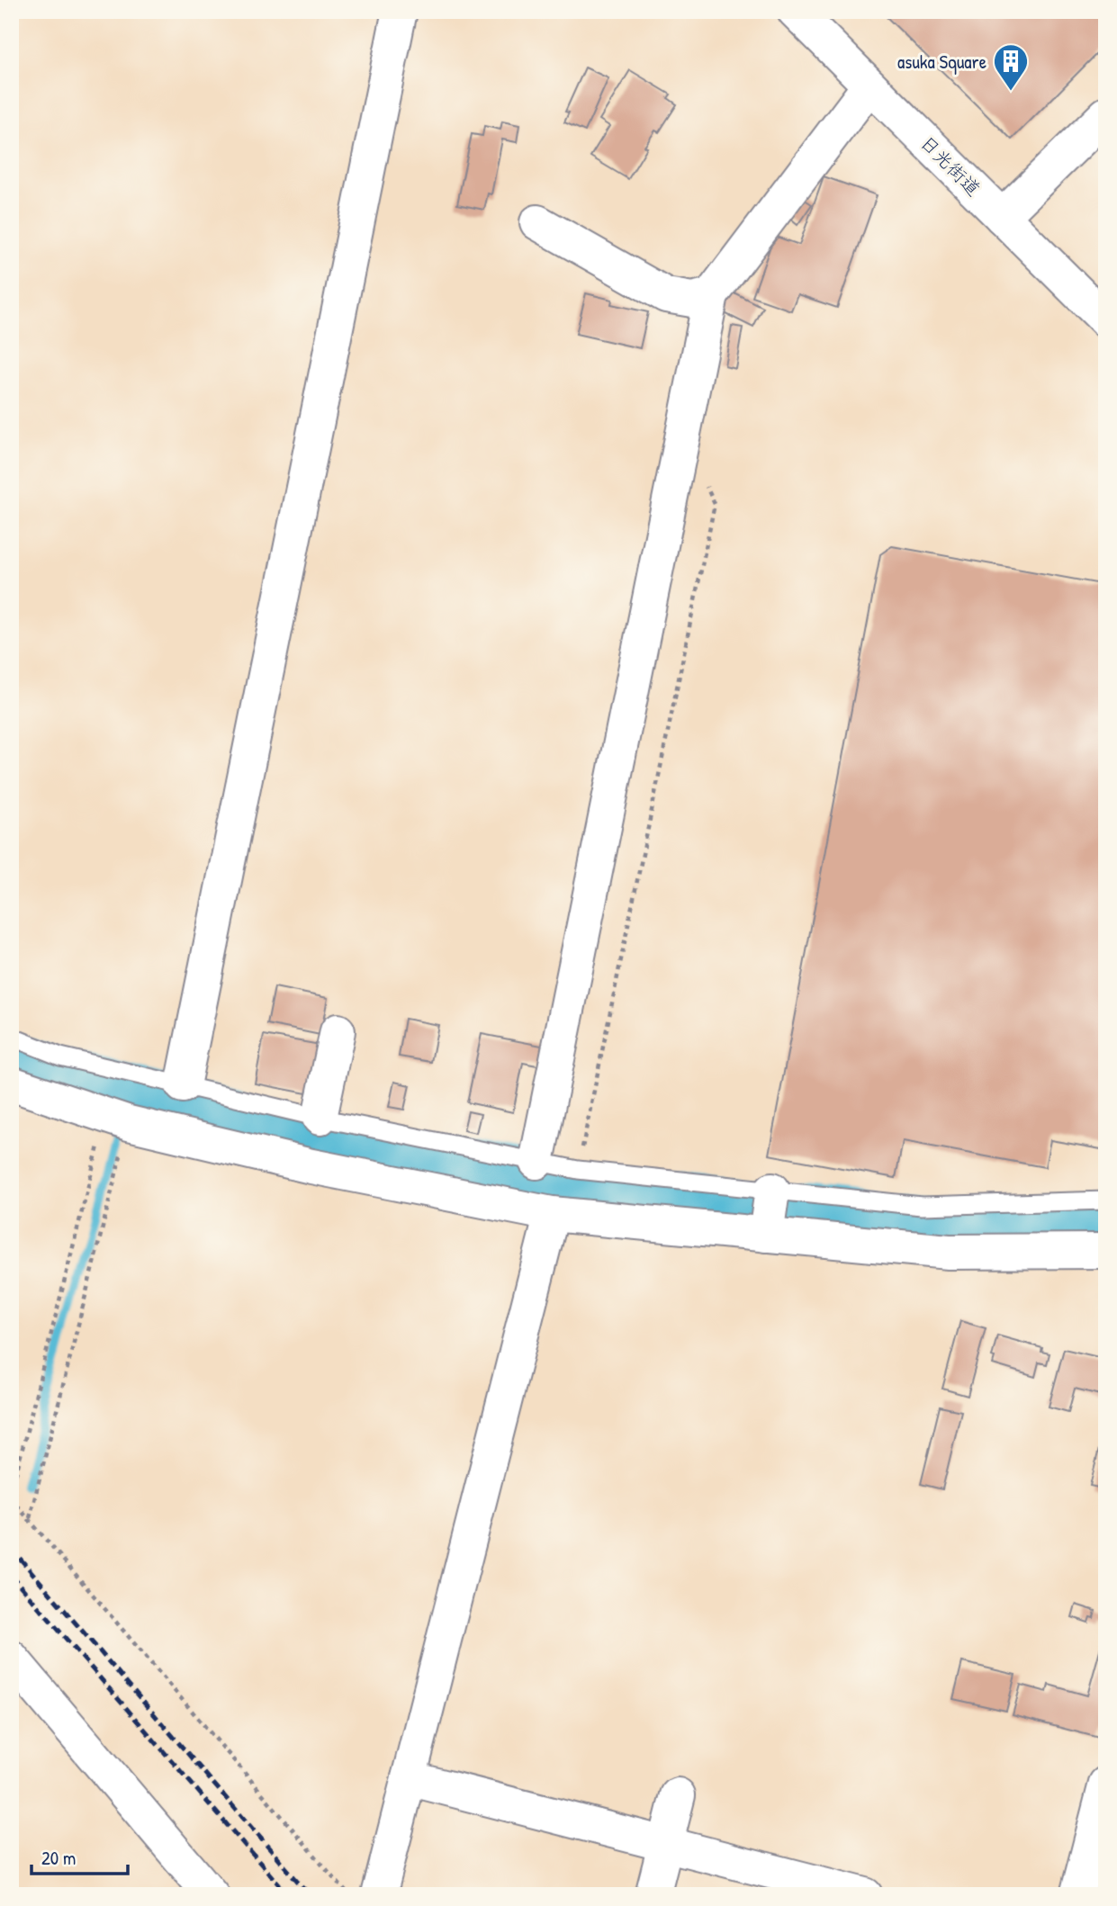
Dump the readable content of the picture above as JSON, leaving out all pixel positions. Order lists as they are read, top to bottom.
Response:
{
  "streets": {
    "main road": ["日光街道"]
  },
  "places": {
    "building": ["asuka Square"]
  },
  "scale_bar": "20 m"
}
